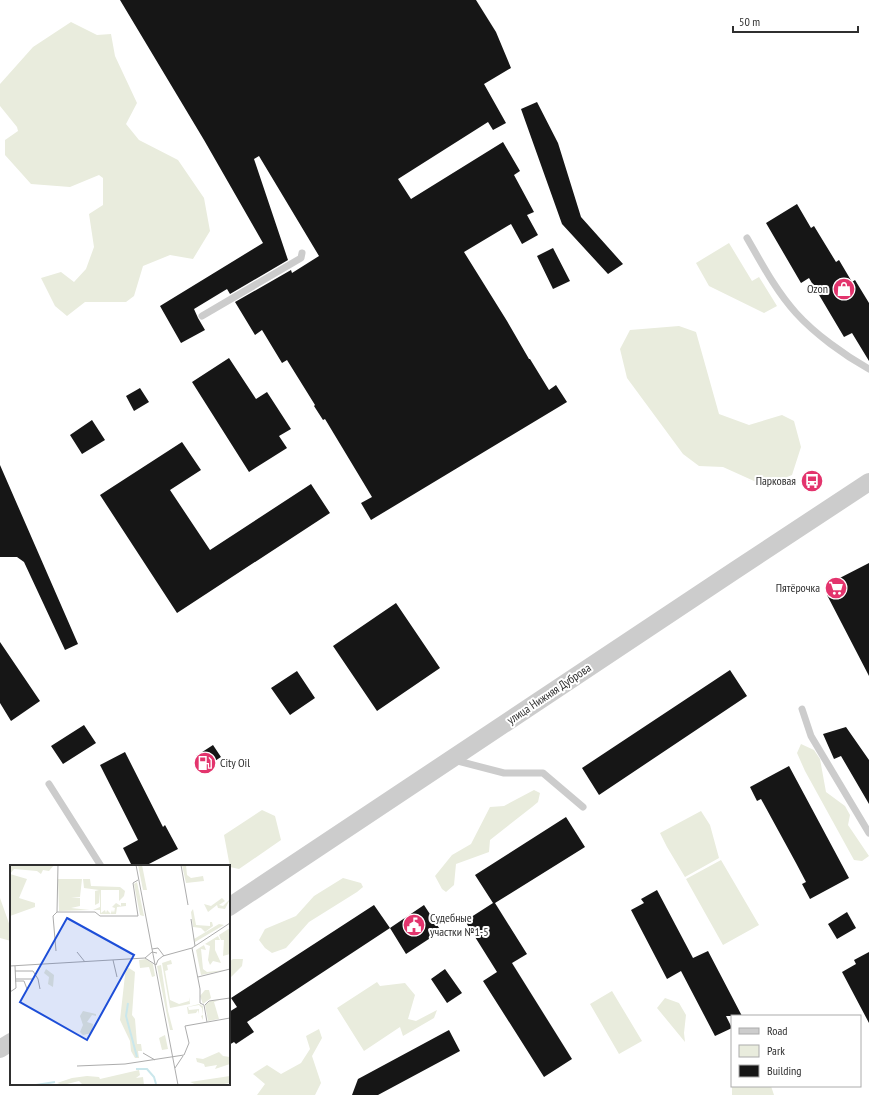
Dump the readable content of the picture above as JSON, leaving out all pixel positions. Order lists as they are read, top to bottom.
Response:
{
  "streets": {
    "street": ["улица Нижняя Дуброва"]
  },
  "places": {
    "shop": ["Ozon"],
    "bus stop": ["Парковая"],
    "supermarket": ["Пятёрочка"],
    "fuel station": ["City Oil"],
    "public building": ["Судебные участки №1-5"]
  },
  "legend": ["Road", "Park", "Building"],
  "scale_bar": "50 m"
}
